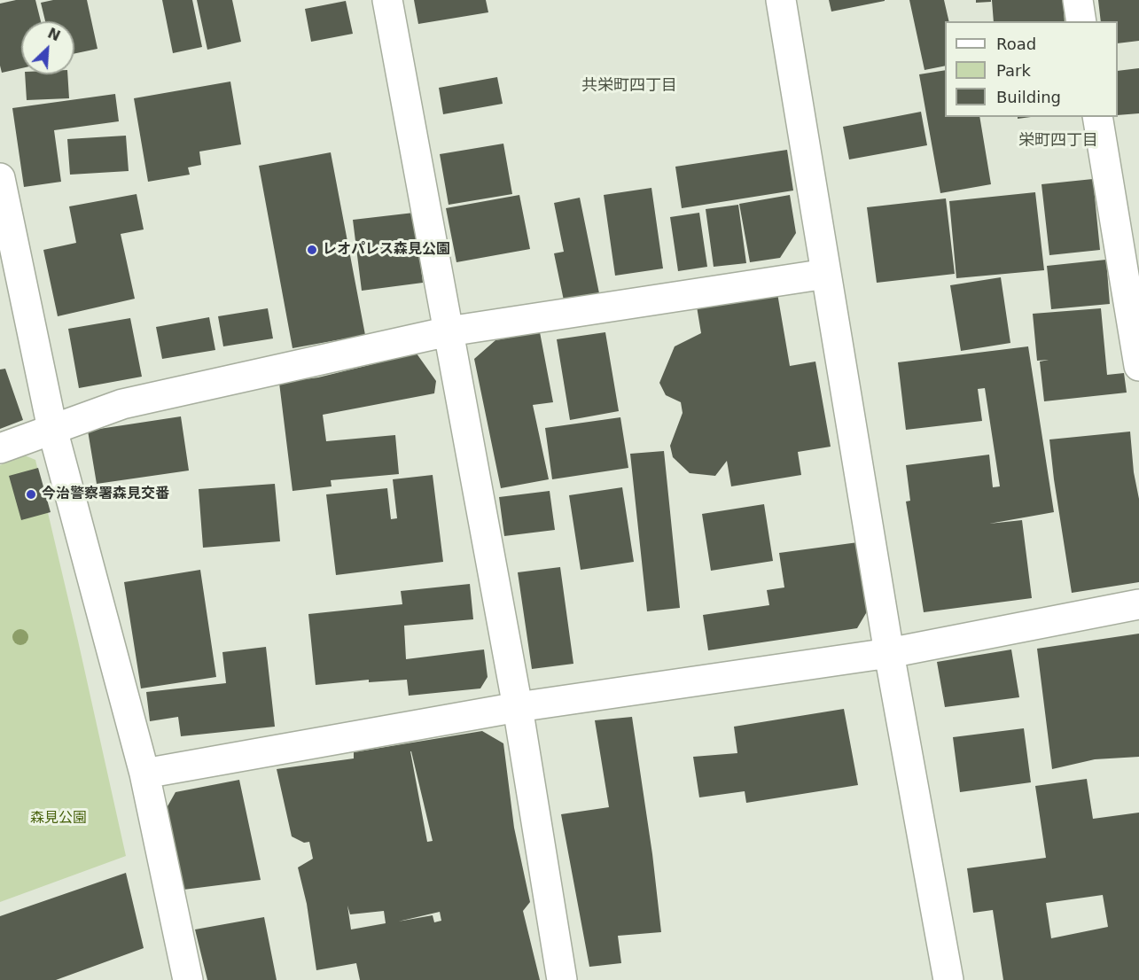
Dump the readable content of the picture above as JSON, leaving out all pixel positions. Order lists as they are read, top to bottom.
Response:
{
  "districts": ["共栄町四丁目", "栄町四丁目"],
  "parks": ["森見公園"],
  "places": ["レオパレス森見公園", "今治警察署森見交番"],
  "legend": ["Road", "Park", "Building"],
  "north": "top right"
}
